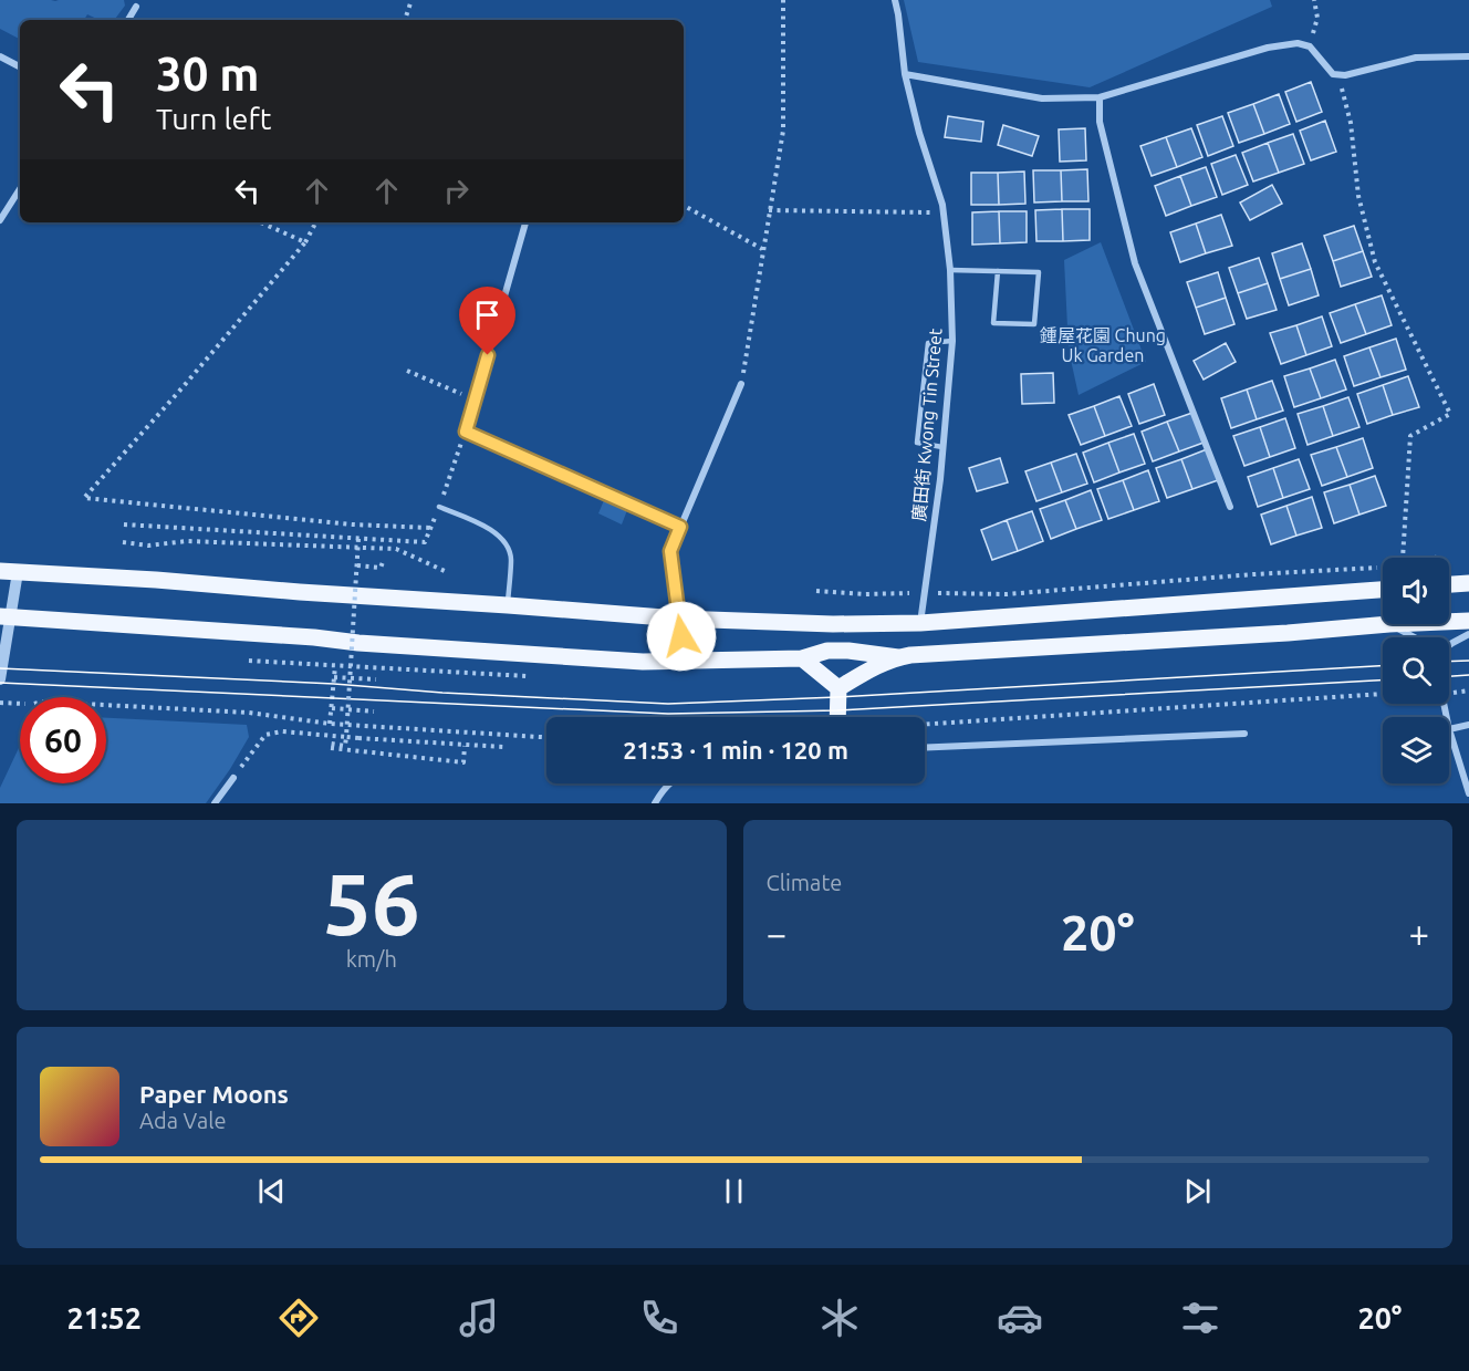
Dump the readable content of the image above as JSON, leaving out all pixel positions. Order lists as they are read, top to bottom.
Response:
{
  "streets": {
    "street": ["廣田街 Kwong Tin Street"]
  },
  "parks": ["鍾屋花園 Chung Uk Garden"],
  "page": {
    "turn": ["30 m", "Turn left"],
    "limit": "60",
    "trip": "21:53 · 1 min · 120 m",
    "tile": [
      ["56", "km/h"],
      "Climate"
    ],
    "heat": ["−", "20°", "+"],
    "song": ["Paper Moons", "Ada Vale"],
    "tabs": ["21:52", "20°"]
  }
}
